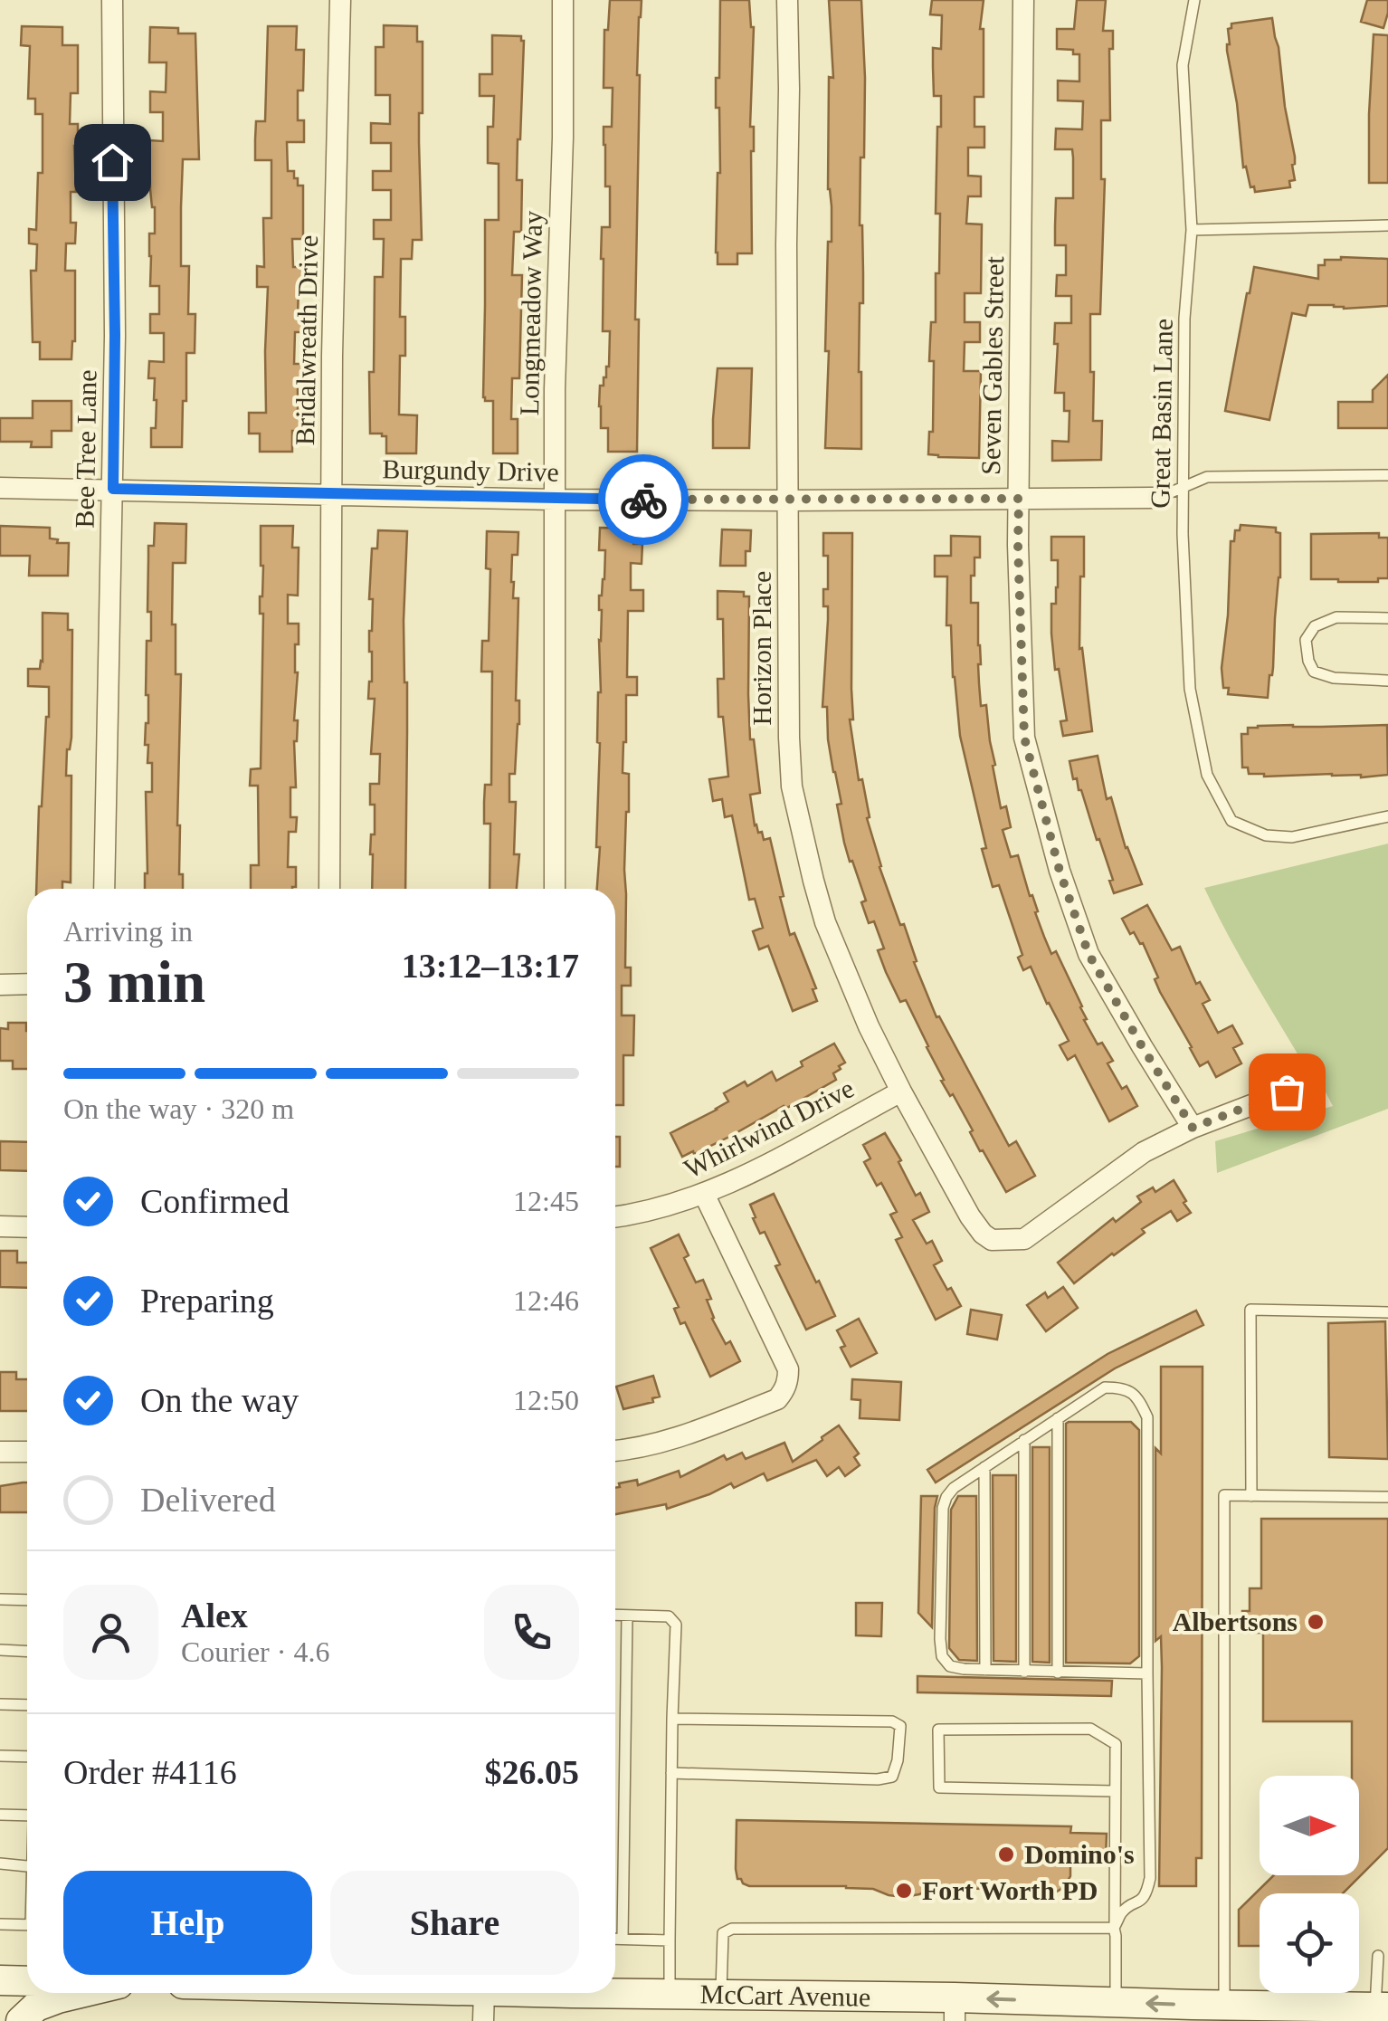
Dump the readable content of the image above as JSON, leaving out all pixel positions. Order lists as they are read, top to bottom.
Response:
{
  "streets": {
    "main road": ["McCart Avenue"],
    "street": [
      "Longmeadow Way",
      "Bridalwreath Drive",
      "Seven Gables Street",
      "Bee Tree Lane",
      "Burgundy Drive",
      "Horizon Place",
      "Whirlwind Drive"
    ],
    "lane": ["Great Basin Lane"]
  },
  "crossings": [
    ["Longmeadow Way", "Burgundy Drive"],
    ["Bridalwreath Drive", "Burgundy Drive"],
    ["Seven Gables Street", "Burgundy Drive"],
    ["Seven Gables Street", "Horizon Place"],
    ["Bee Tree Lane", "Burgundy Drive"],
    ["Burgundy Drive", "Horizon Place"],
    ["Horizon Place", "Whirlwind Drive"]
  ],
  "places": ["Albertsons", "Domino's", "Fort Worth PD"],
  "north": "right",
  "page": {
    "heading": ["3 min", "Arriving in", "13:12–13:17"],
    "panel": [
      "Alex",
      "Courier · 4.6",
      "Order #4116",
      "$26.05"
    ],
    "bar": "On the way · 320 m",
    "list": [
      ["Confirmed", "12:45"],
      ["Preparing", "12:46"],
      ["On the way", "12:50"],
      "Delivered"
    ],
    "buttons": ["Help", "Share"]
  }
}
